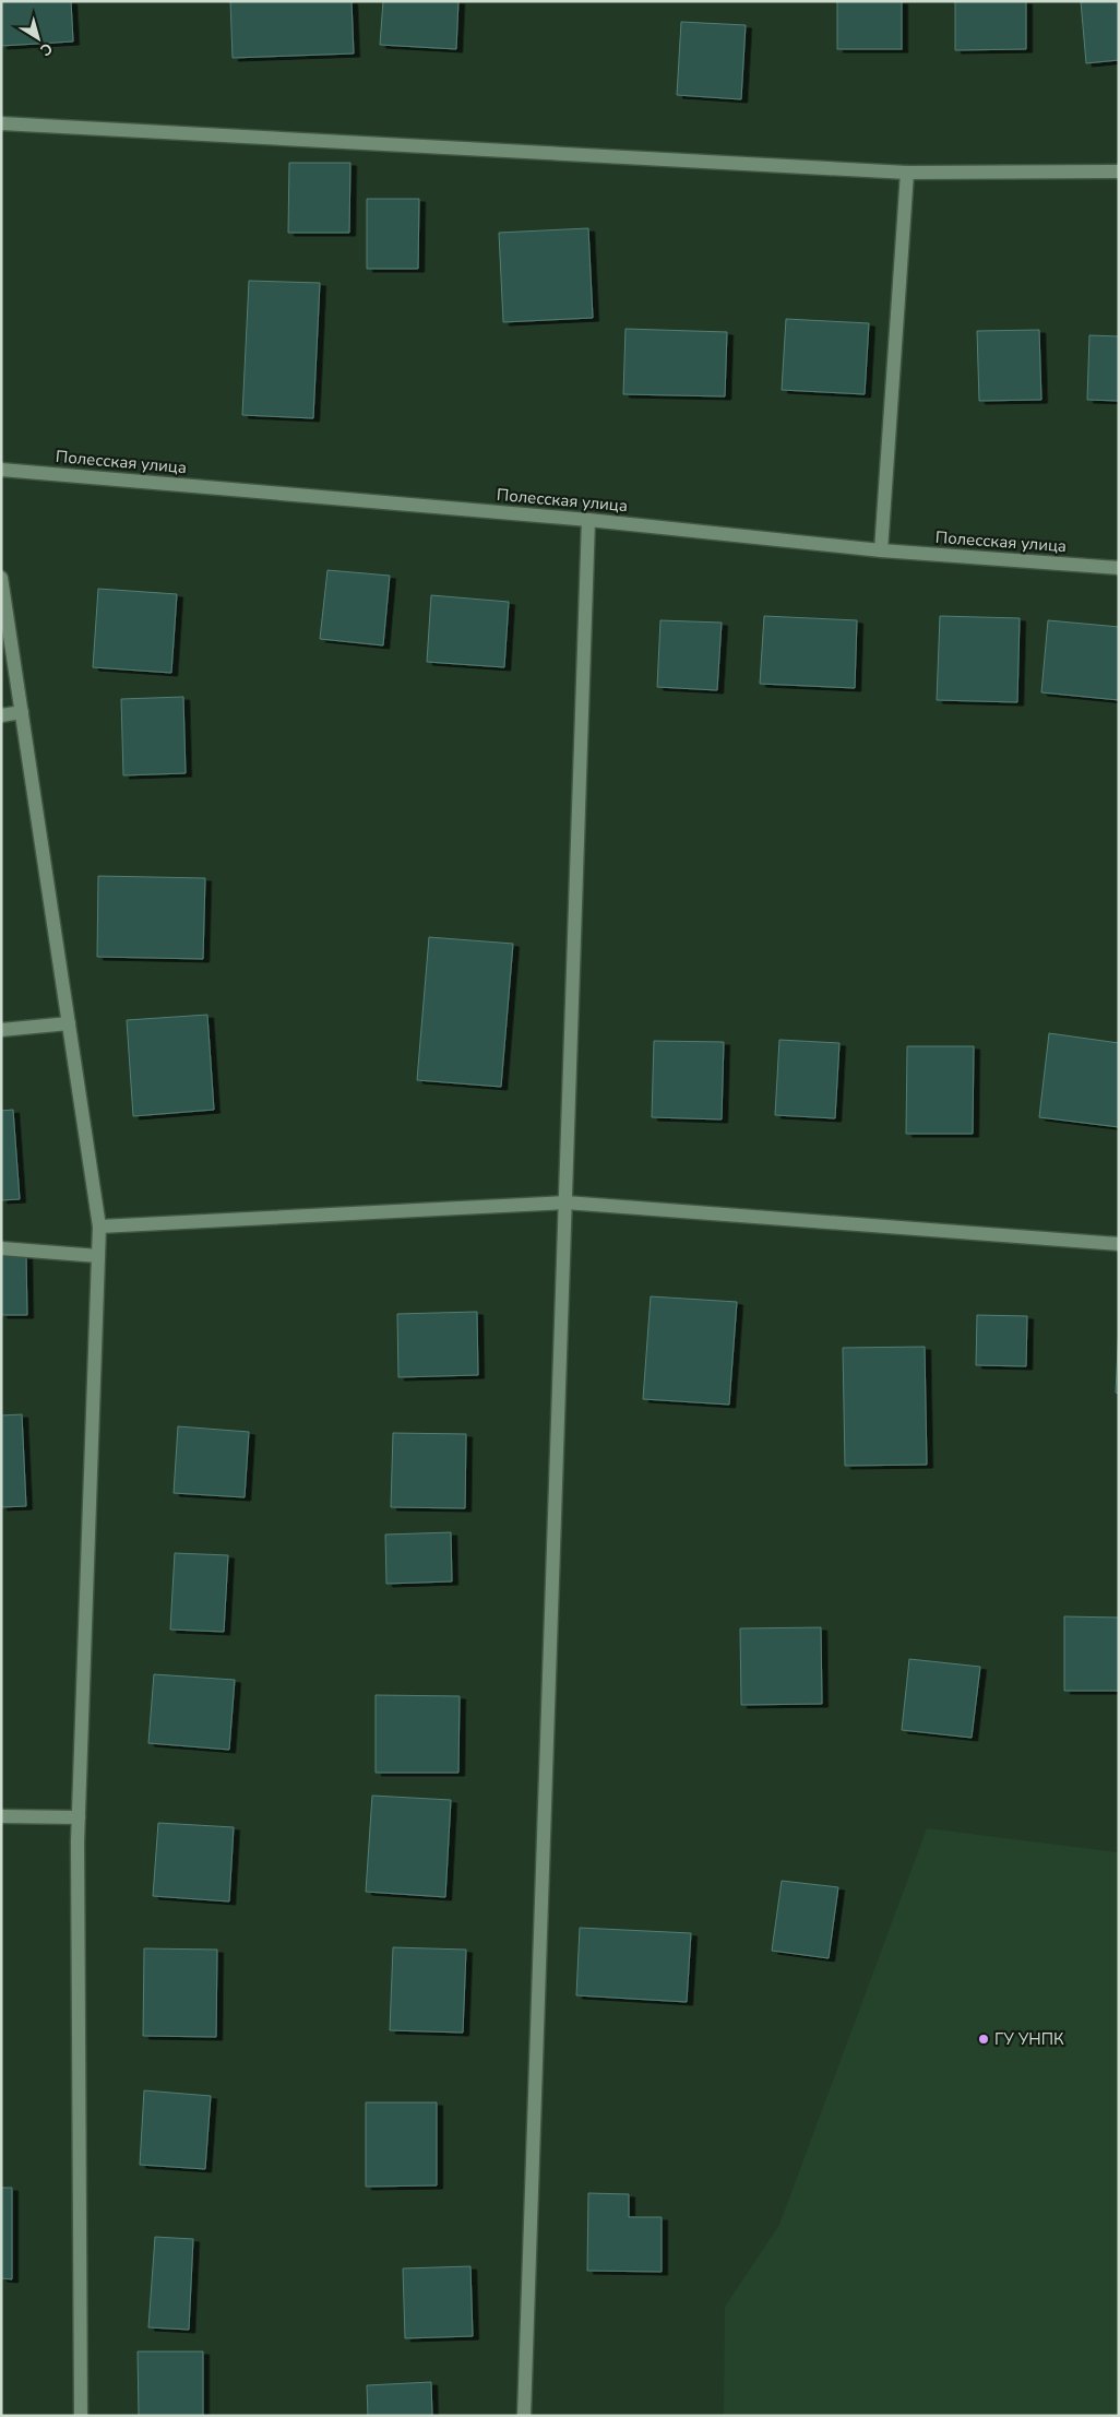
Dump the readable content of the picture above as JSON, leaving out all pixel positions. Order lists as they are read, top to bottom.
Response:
{
  "streets": {
    "street": ["Полесская улица"]
  },
  "places": ["ГУ УНПК"],
  "north": "bottom right"
}
